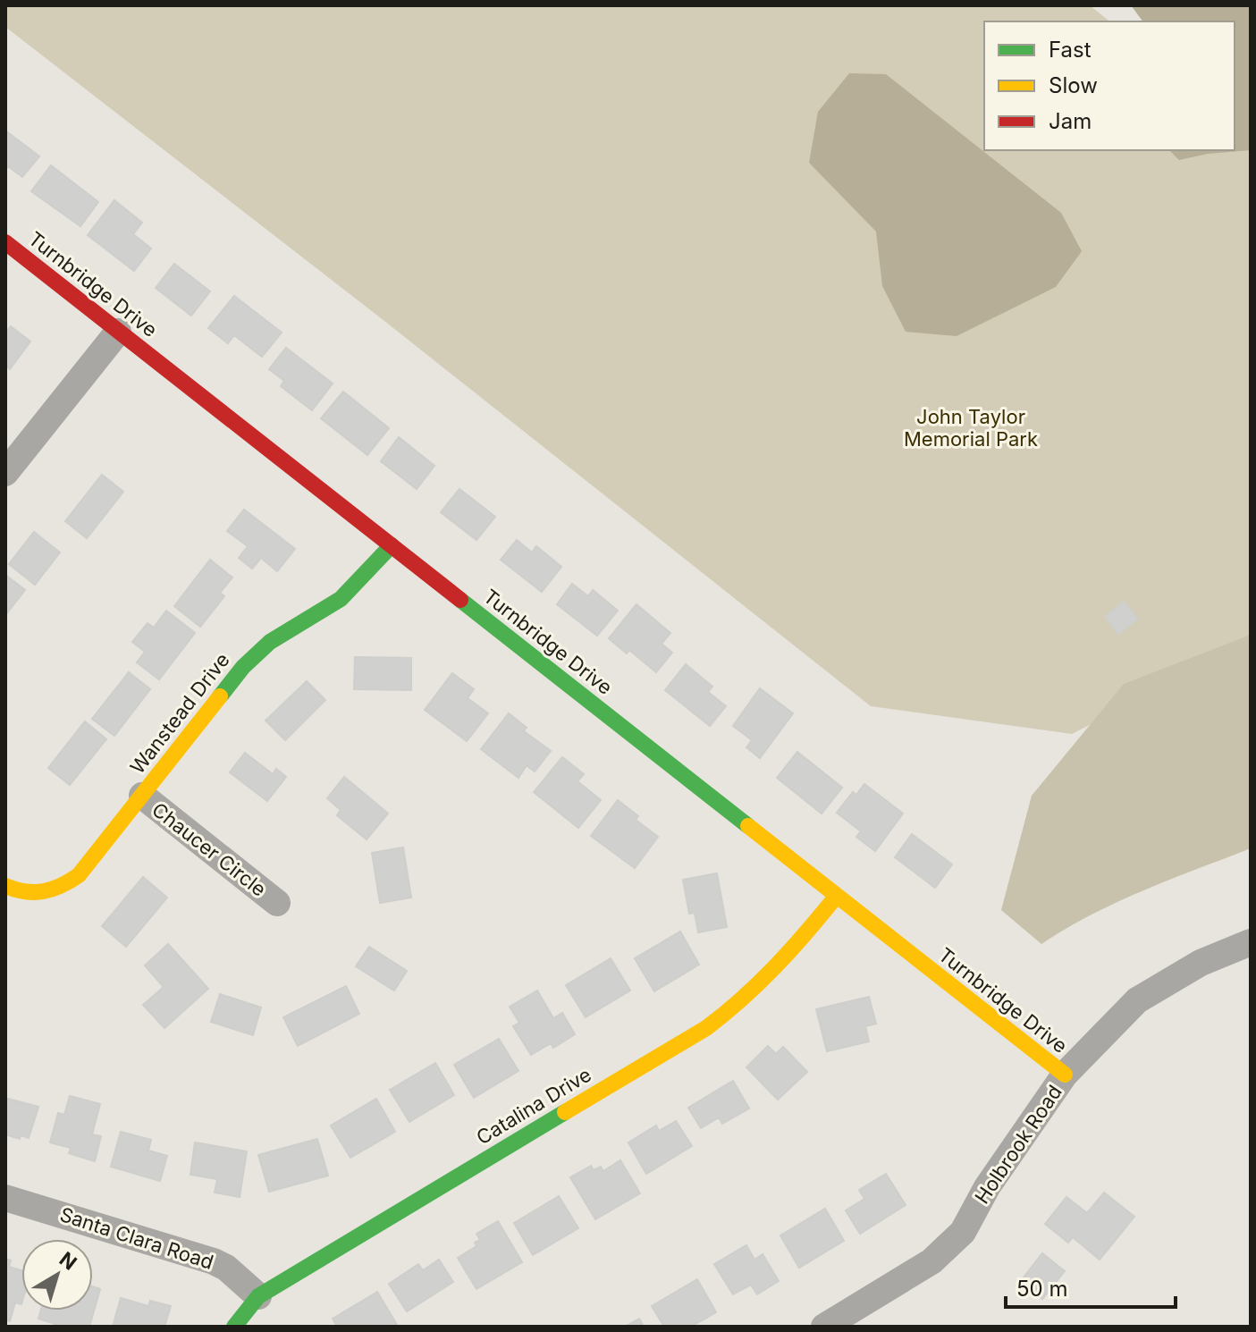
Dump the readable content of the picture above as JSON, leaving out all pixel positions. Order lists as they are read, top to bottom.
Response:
{
  "streets": {
    "street": [
      "Turnbridge Drive",
      "Wanstead Drive",
      "Chaucer Circle",
      "Catalina Drive",
      "Holbrook Road",
      "Santa Clara Road"
    ]
  },
  "crossings": [
    ["Turnbridge Drive", "Wanstead Drive"],
    ["Turnbridge Drive", "Catalina Drive"],
    ["Turnbridge Drive", "Holbrook Road"],
    ["Wanstead Drive", "Chaucer Circle"],
    ["Catalina Drive", "Santa Clara Road"]
  ],
  "parks": ["John Taylor Memorial Park"],
  "legend": ["Fast", "Slow", "Jam"],
  "scale_bar": "50 m",
  "north": "top right"
}
